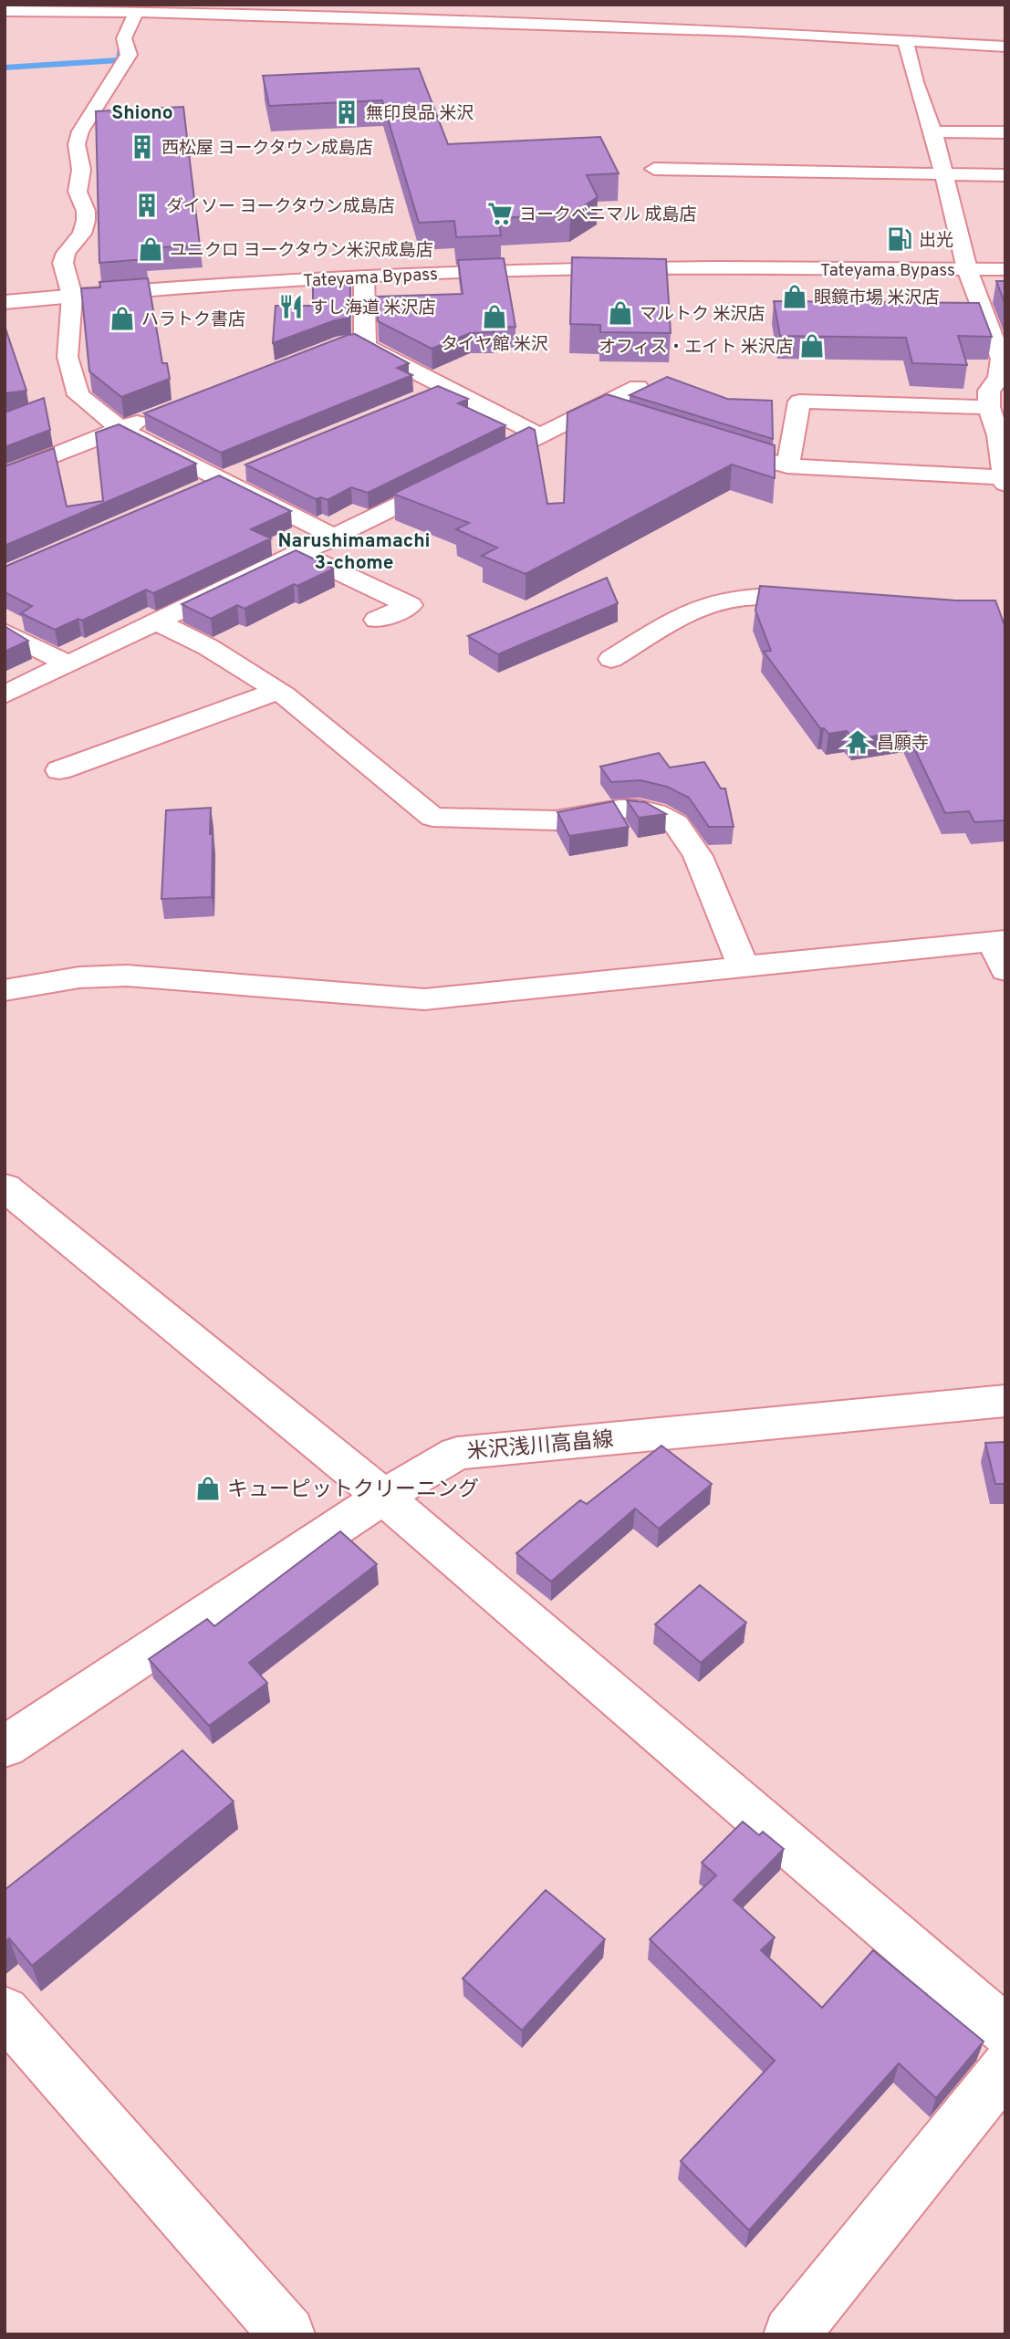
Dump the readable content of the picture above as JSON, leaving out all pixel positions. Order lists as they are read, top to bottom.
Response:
{
  "streets": {
    "main road": ["Tateyama Bypass", "米沢浅川高畠線"]
  },
  "districts": ["Shiono", "Narushimamachi 3-chome"],
  "places": {
    "building": ["無印良品 米沢", "西松屋 ヨークタウン成島店", "ダイソー ヨークタウン成島店"],
    "supermarket": ["ヨークベニマル 成島店"],
    "fuel station": ["出光"],
    "shop": [
      "ユニクロ ヨークタウン米沢成島店",
      "眼鏡市場 米沢店",
      "マルトク 米沢店",
      "タイヤ館 米沢",
      "ハラトク書店",
      "オフィス・エイト 米沢店",
      "キューピットクリーニング"
    ],
    "restaurant": ["すし海道 米沢店"],
    "temple": ["昌願寺"]
  }
}
